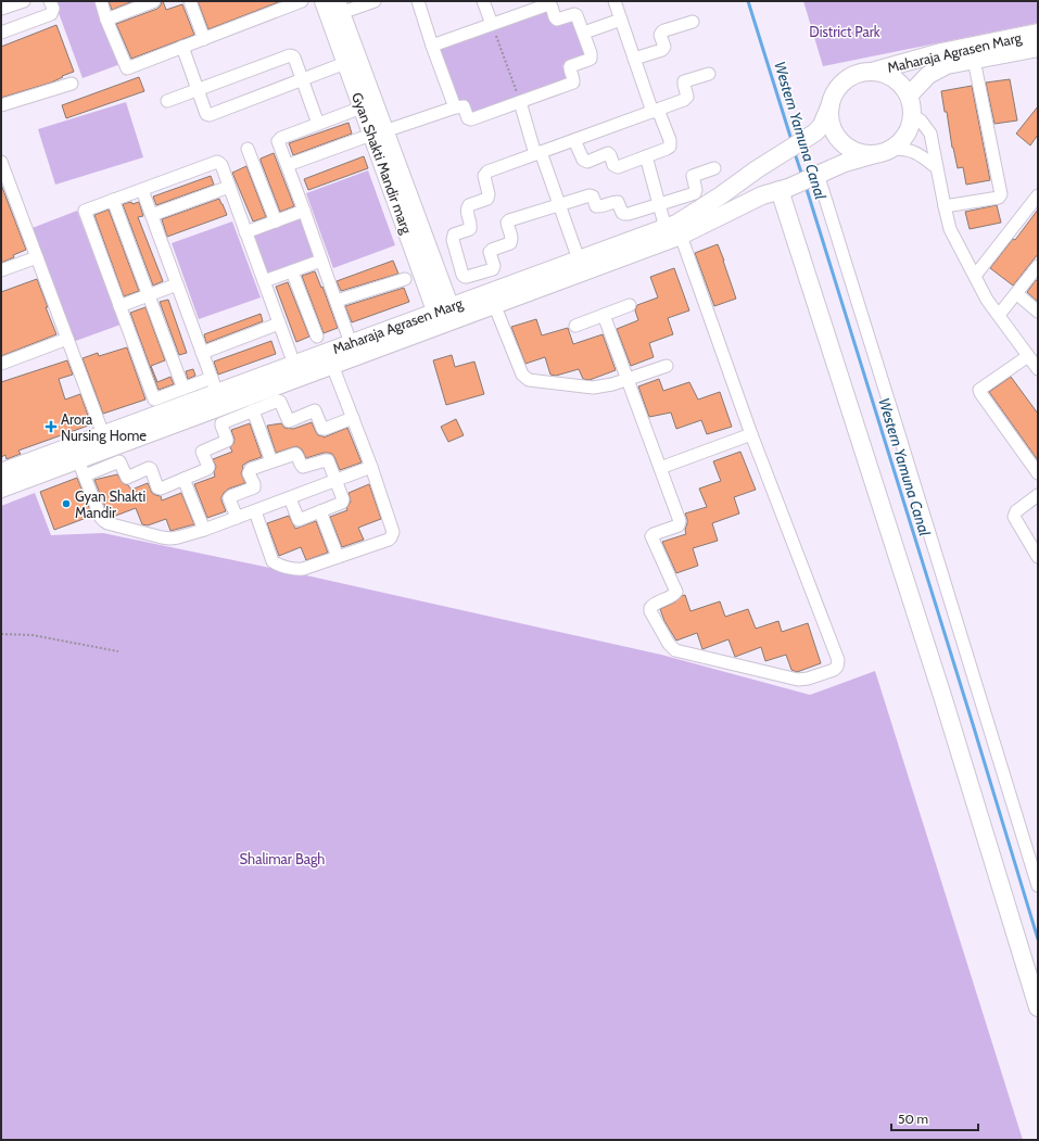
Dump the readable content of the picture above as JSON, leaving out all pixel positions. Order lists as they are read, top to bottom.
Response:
{
  "streets": {
    "street": ["Maharaja Agrasen Marg", "Gyan Shakti Mandir marg"]
  },
  "crossings": [
    ["Maharaja Agrasen Marg", "Gyan Shakti Mandir marg"]
  ],
  "water": ["Western Yamuna Canal"],
  "parks": ["District Park", "Shalimar Bagh"],
  "places": {
    "health": ["Arora Nursing Home"],
    "other": ["Gyan Shakti Mandir"]
  },
  "scale_bar": "50 m"
}
